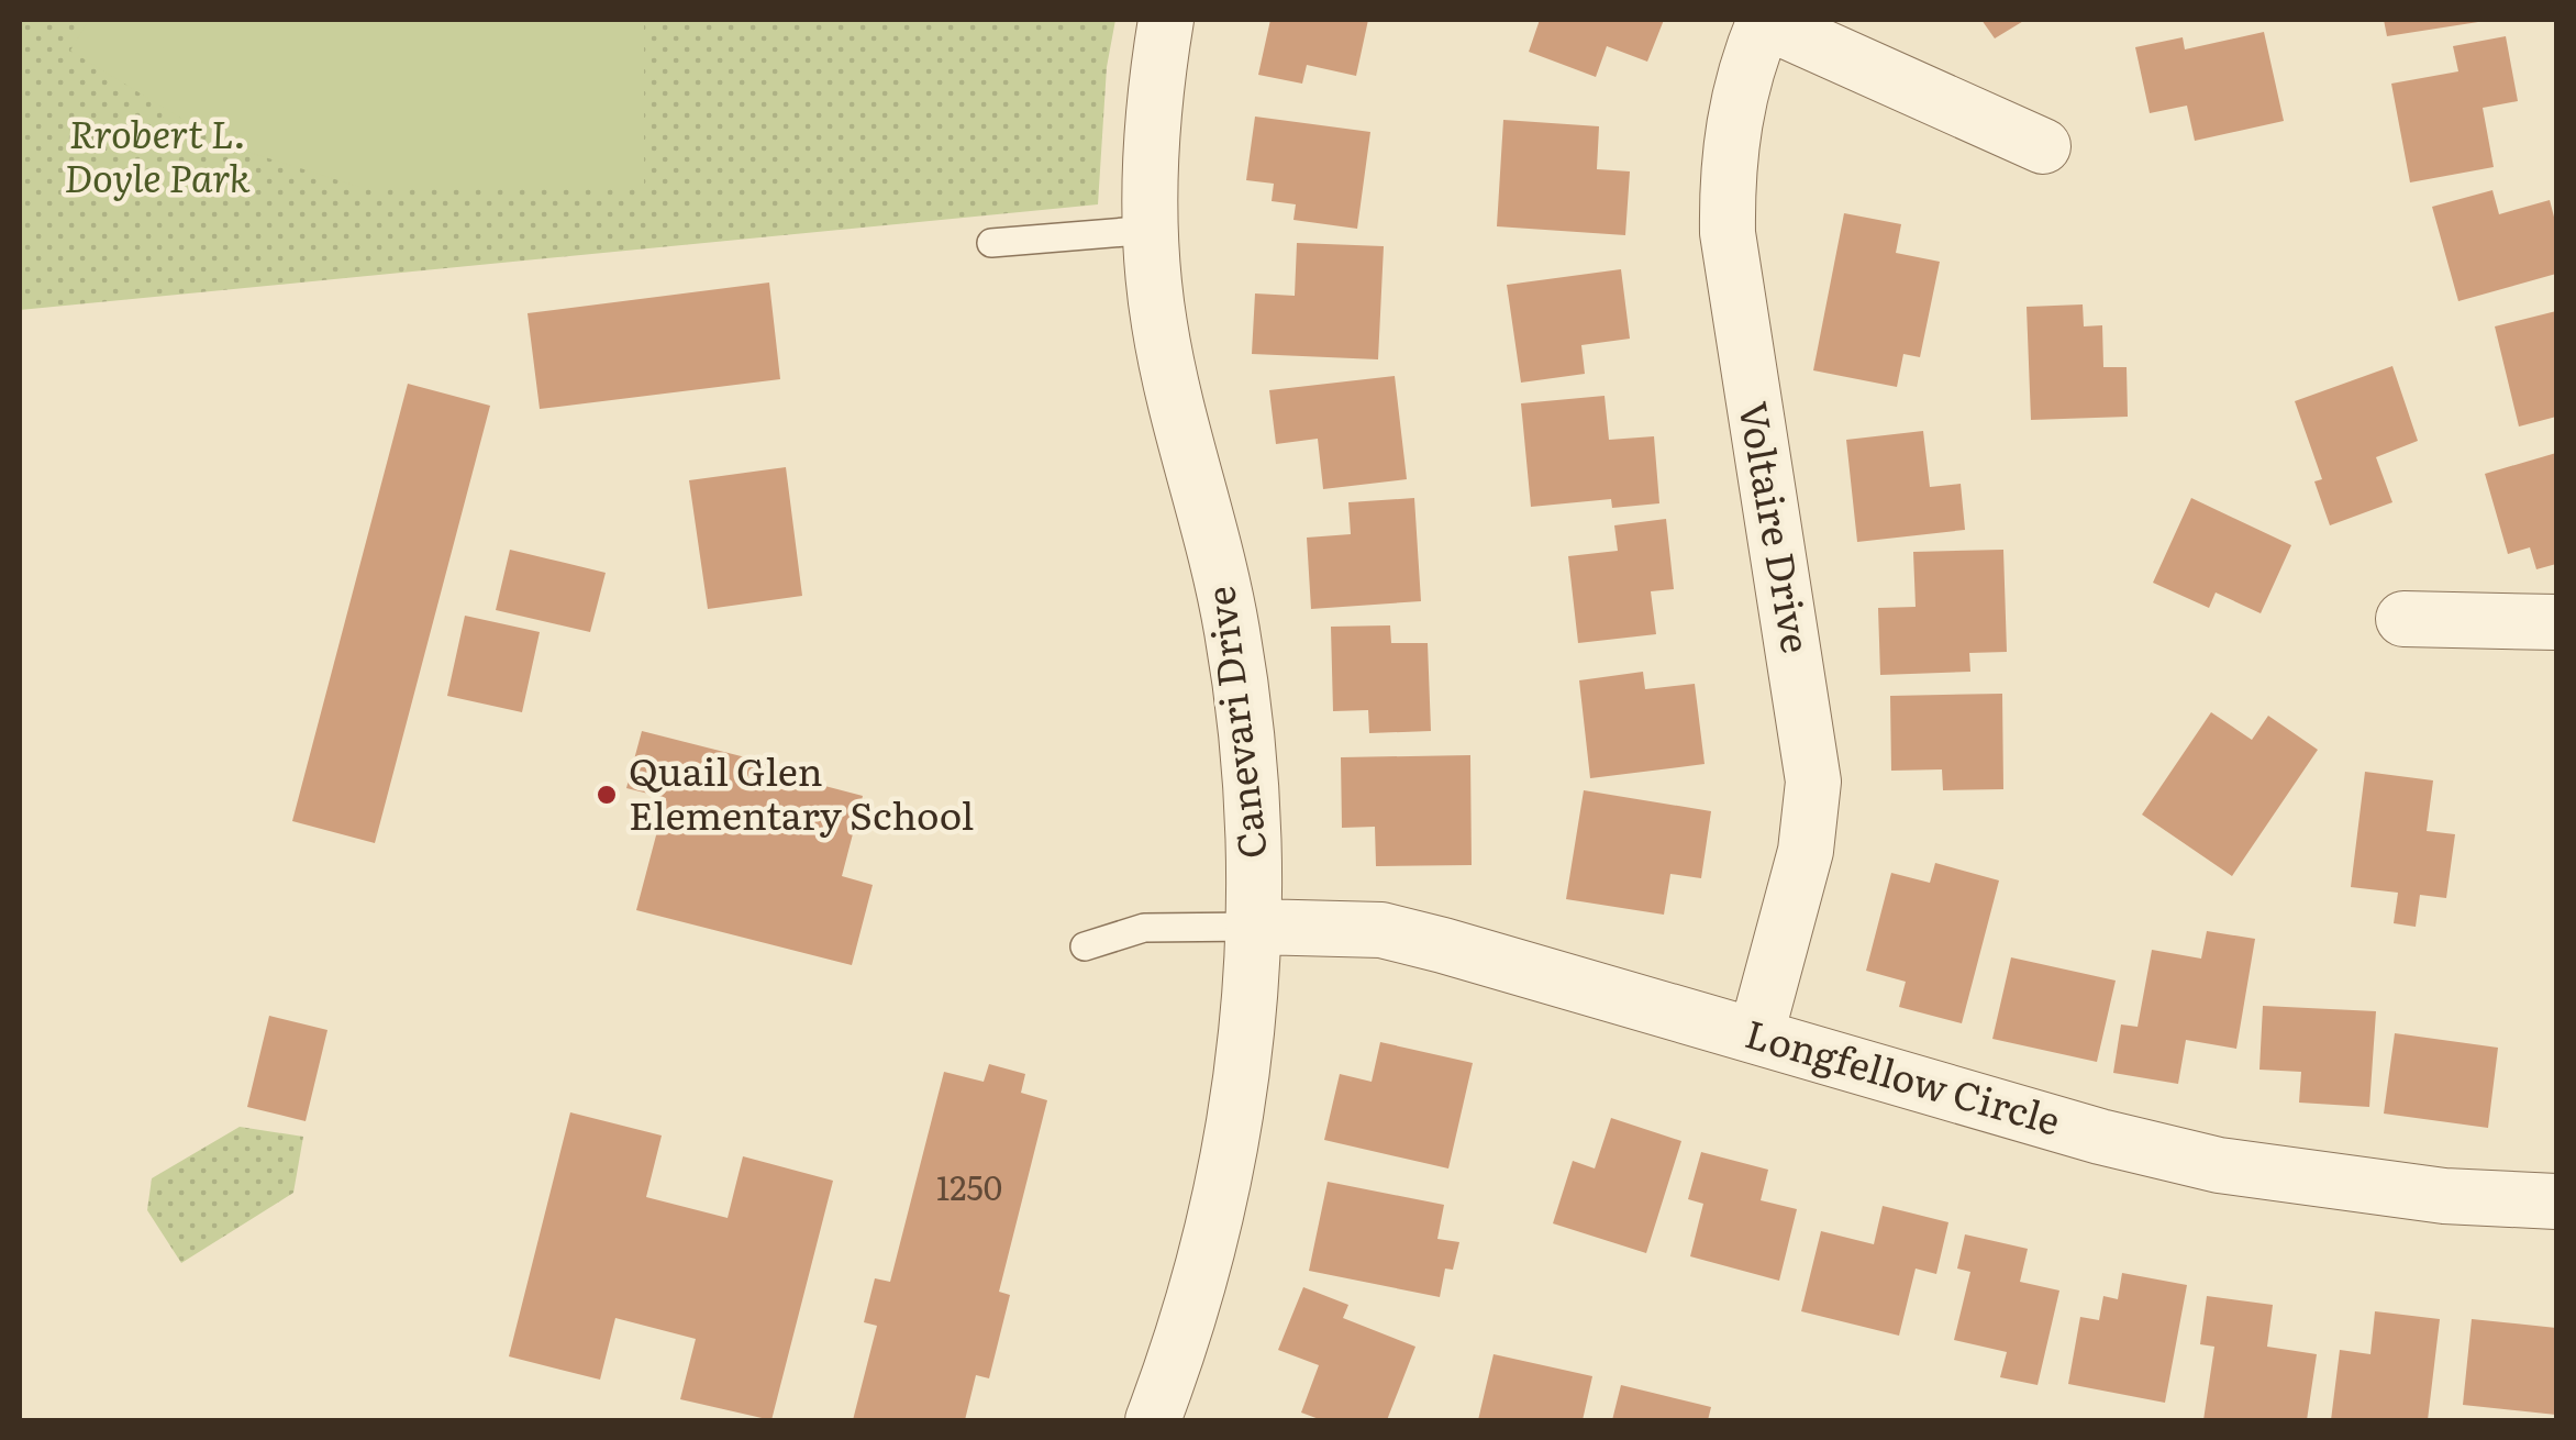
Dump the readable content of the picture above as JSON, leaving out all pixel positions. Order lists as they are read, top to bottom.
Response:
{
  "streets": {
    "street": ["Voltaire Drive", "Canevari Drive", "Longfellow Circle"]
  },
  "crossings": [
    ["Voltaire Drive", "Longfellow Circle"],
    ["Canevari Drive", "Longfellow Circle"]
  ],
  "parks": ["Rrobert L. Doyle Park"],
  "places": ["Quail Glen Elementary School"],
  "house_numbers": ["1250"]
}
